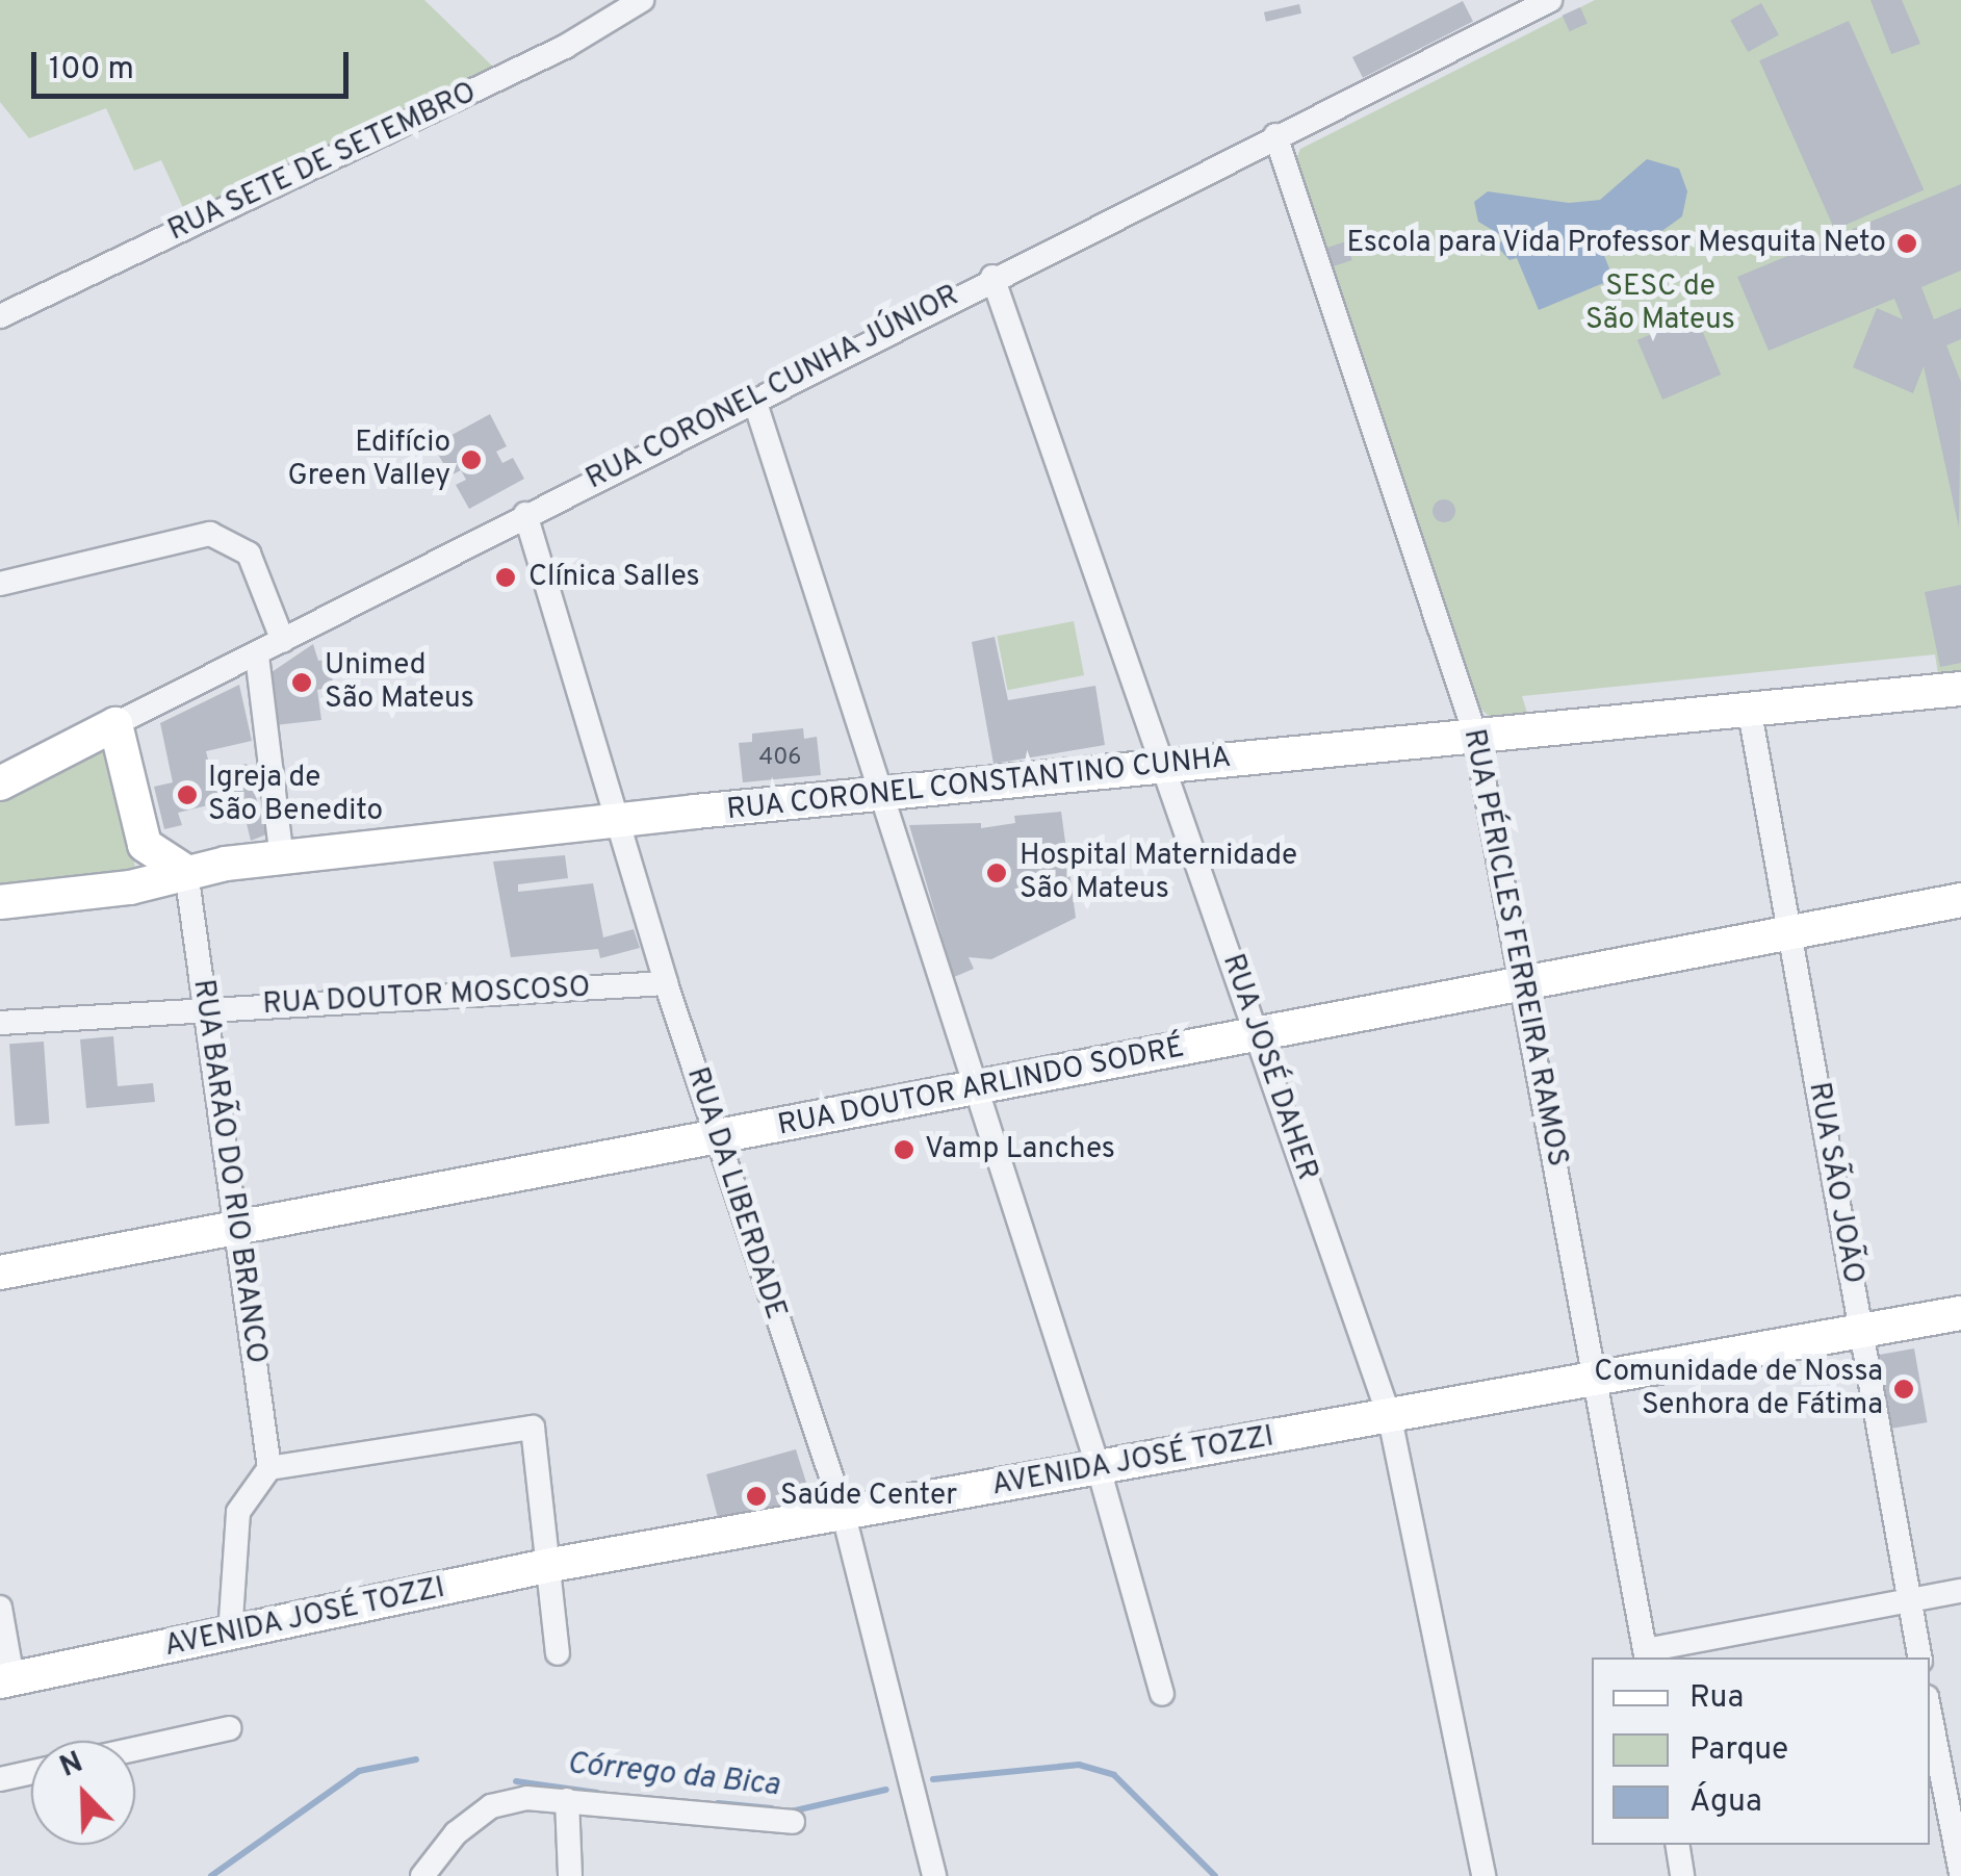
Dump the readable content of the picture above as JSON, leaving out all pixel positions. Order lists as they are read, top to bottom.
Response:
{
  "streets": {
    "street": [
      "RUA SETE DE SETEMBRO",
      "RUA CORONEL CUNHA JÚNIOR",
      "RUA CORONEL CONSTANTINO CUNHA",
      "RUA PÉRICLES FERREIRA RAMOS",
      "RUA DOUTOR MOSCOSO",
      "RUA JOSÉ DAHER",
      "RUA DOUTOR ARLINDO SODRÉ",
      "RUA BARÃO DO RIO BRANCO",
      "RUA SÃO JOÃO",
      "RUA DA LIBERDADE",
      "AVENIDA JOSÉ TOZZI"
    ]
  },
  "crossings": [
    ["RUA CORONEL CUNHA JÚNIOR", "RUA PÉRICLES FERREIRA RAMOS"],
    ["RUA CORONEL CUNHA JÚNIOR", "RUA JOSÉ DAHER"],
    ["RUA CORONEL CUNHA JÚNIOR", "RUA DA LIBERDADE"],
    ["RUA CORONEL CONSTANTINO CUNHA", "RUA PÉRICLES FERREIRA RAMOS"],
    ["RUA CORONEL CONSTANTINO CUNHA", "RUA JOSÉ DAHER"],
    ["RUA CORONEL CONSTANTINO CUNHA", "RUA BARÃO DO RIO BRANCO"],
    ["RUA CORONEL CONSTANTINO CUNHA", "RUA SÃO JOÃO"],
    ["RUA CORONEL CONSTANTINO CUNHA", "RUA DA LIBERDADE"],
    ["RUA PÉRICLES FERREIRA RAMOS", "RUA DOUTOR ARLINDO SODRÉ"],
    ["RUA PÉRICLES FERREIRA RAMOS", "AVENIDA JOSÉ TOZZI"],
    ["RUA DOUTOR MOSCOSO", "RUA BARÃO DO RIO BRANCO"],
    ["RUA DOUTOR MOSCOSO", "RUA DA LIBERDADE"],
    ["RUA JOSÉ DAHER", "RUA DOUTOR ARLINDO SODRÉ"],
    ["RUA JOSÉ DAHER", "AVENIDA JOSÉ TOZZI"],
    ["RUA DOUTOR ARLINDO SODRÉ", "RUA BARÃO DO RIO BRANCO"],
    ["RUA DOUTOR ARLINDO SODRÉ", "RUA SÃO JOÃO"],
    ["RUA DOUTOR ARLINDO SODRÉ", "RUA DA LIBERDADE"],
    ["RUA SÃO JOÃO", "AVENIDA JOSÉ TOZZI"],
    ["RUA DA LIBERDADE", "AVENIDA JOSÉ TOZZI"]
  ],
  "water": ["Córrego da Bica"],
  "parks": ["SESC de São Mateus"],
  "places": [
    "Escola para Vida Professor Mesquita Neto",
    "Edifício Green Valley",
    "Clínica Salles",
    "Unimed São Mateus",
    "Igreja de São Benedito",
    "Hospital Maternidade São Mateus",
    "Vamp Lanches",
    "Comunidade de Nossa Senhora de Fátima",
    "Saúde Center"
  ],
  "house_numbers": ["406"],
  "legend": ["Rua", "Parque", "Água"],
  "scale_bar": "100 m",
  "north": "top left"
}
